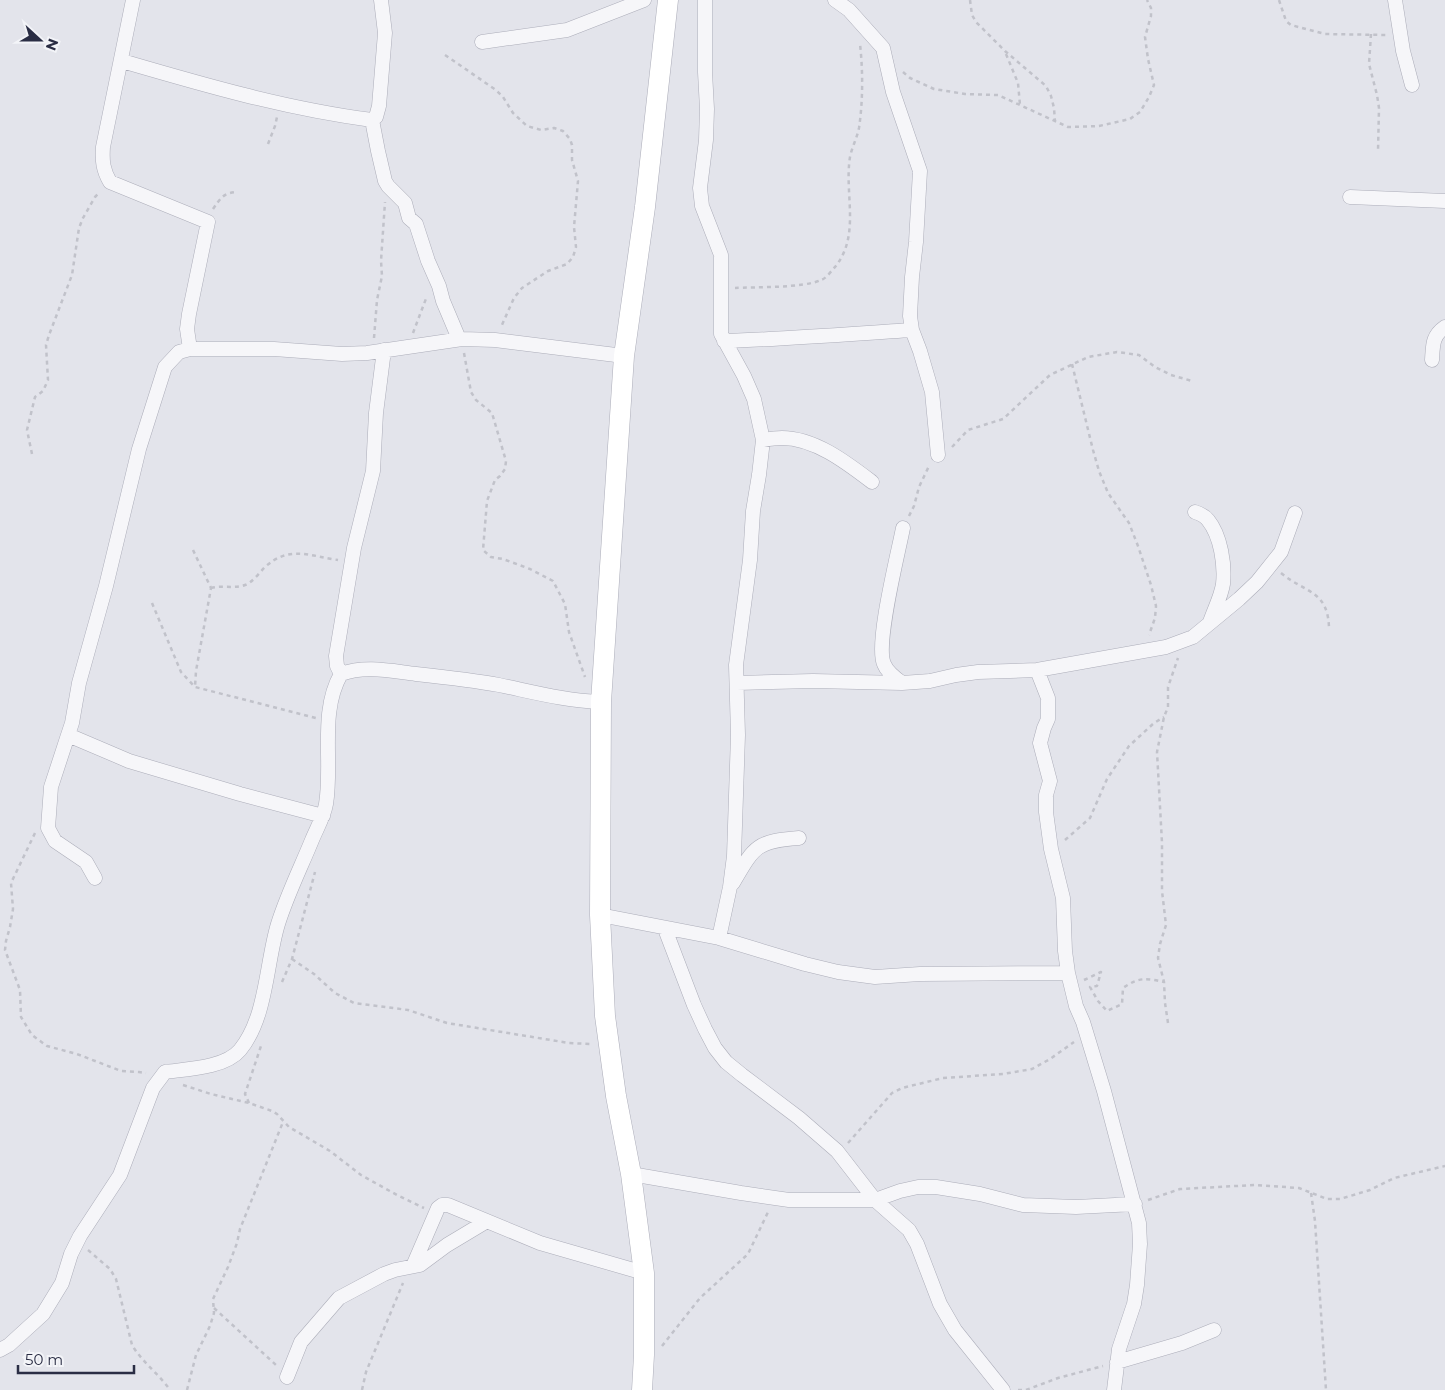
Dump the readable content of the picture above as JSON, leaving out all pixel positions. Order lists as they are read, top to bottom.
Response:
{
  "scale_bar": "50 m",
  "north": "right"
}
